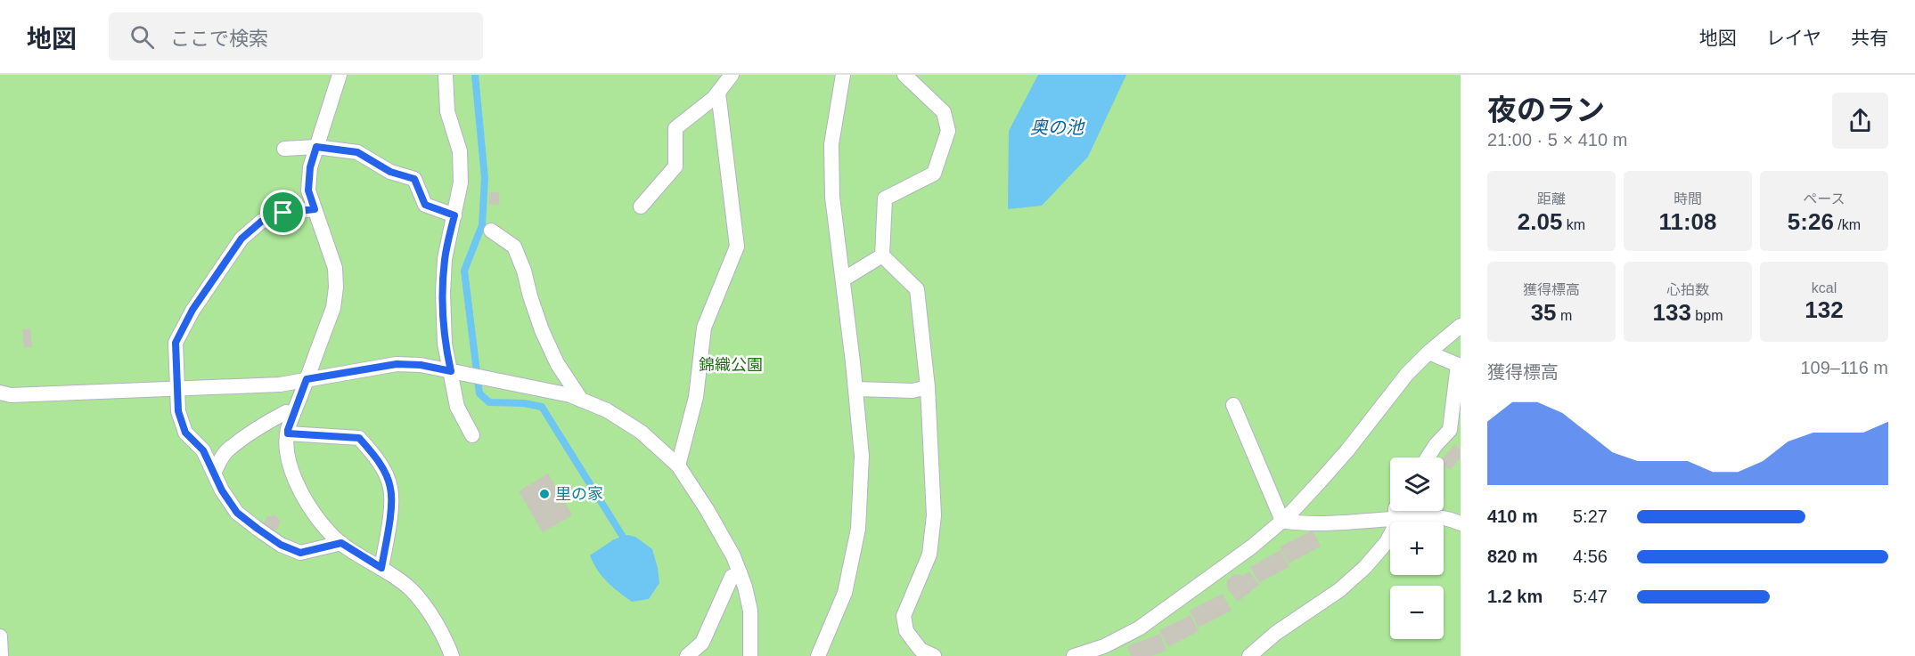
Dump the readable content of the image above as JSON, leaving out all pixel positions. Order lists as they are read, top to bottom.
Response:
{
  "water": ["奥の池"],
  "parks": ["錦織公園"],
  "places": ["里の家"],
  "page": {
    "header": "地図",
    "search": "ここで検索",
    "nav": ["地図", "レイヤ", "共有"],
    "heading": ["夜のラン", "21:00 · 5 × 410 m"],
    "stats": [
      ["距離", "2.05 km"],
      ["時間", "11:08"],
      ["ペース", "5:26 /km"],
      ["獲得標高", "35 m"],
      ["心拍数", "133 bpm"],
      ["kcal", "132"]
    ],
    "chart": ["獲得標高", "109–116 m"],
    "map_buttons": ["+", "−"],
    "list": [
      {
        "name": "410 m",
        "note": "5:27"
      },
      {
        "name": "820 m",
        "note": "4:56"
      },
      {
        "name": "1.2 km",
        "note": "5:47"
      }
    ]
  }
}
